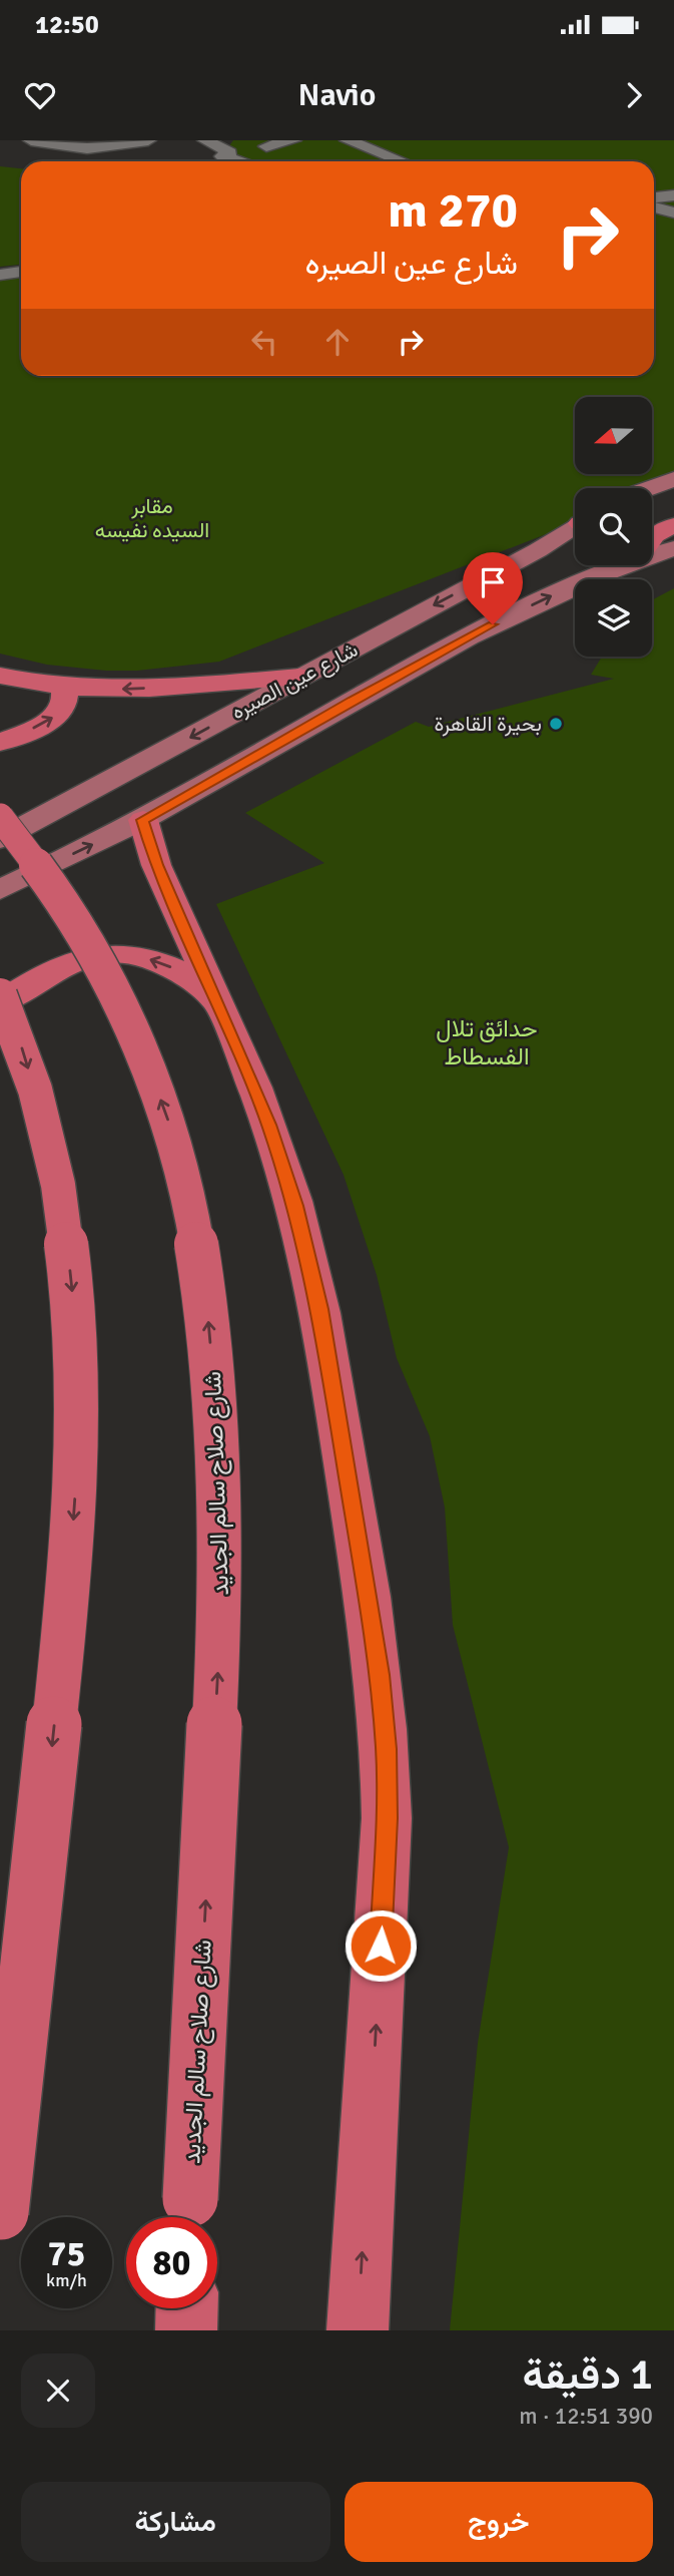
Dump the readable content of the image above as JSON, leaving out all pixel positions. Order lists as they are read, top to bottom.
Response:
{
  "streets": {
    "highway": ["شارع صلاح سالم الجديد"],
    "main road": ["شارع عين الصيره"]
  },
  "parks": ["مقابر السيده نفيسه", "حدائق تلال الفسطاط"],
  "places": ["بحيرة القاهرة"],
  "north": "left",
  "page": {
    "status": "12:50",
    "header": "Navio",
    "turn": ["270 m", "شارع عين الصيره"],
    "speed": "75 km/h",
    "limit": "80",
    "heading": ["1 دقيقة", "390 m · 12:51"],
    "buttons": ["خروج", "مشاركة"]
  }
}
